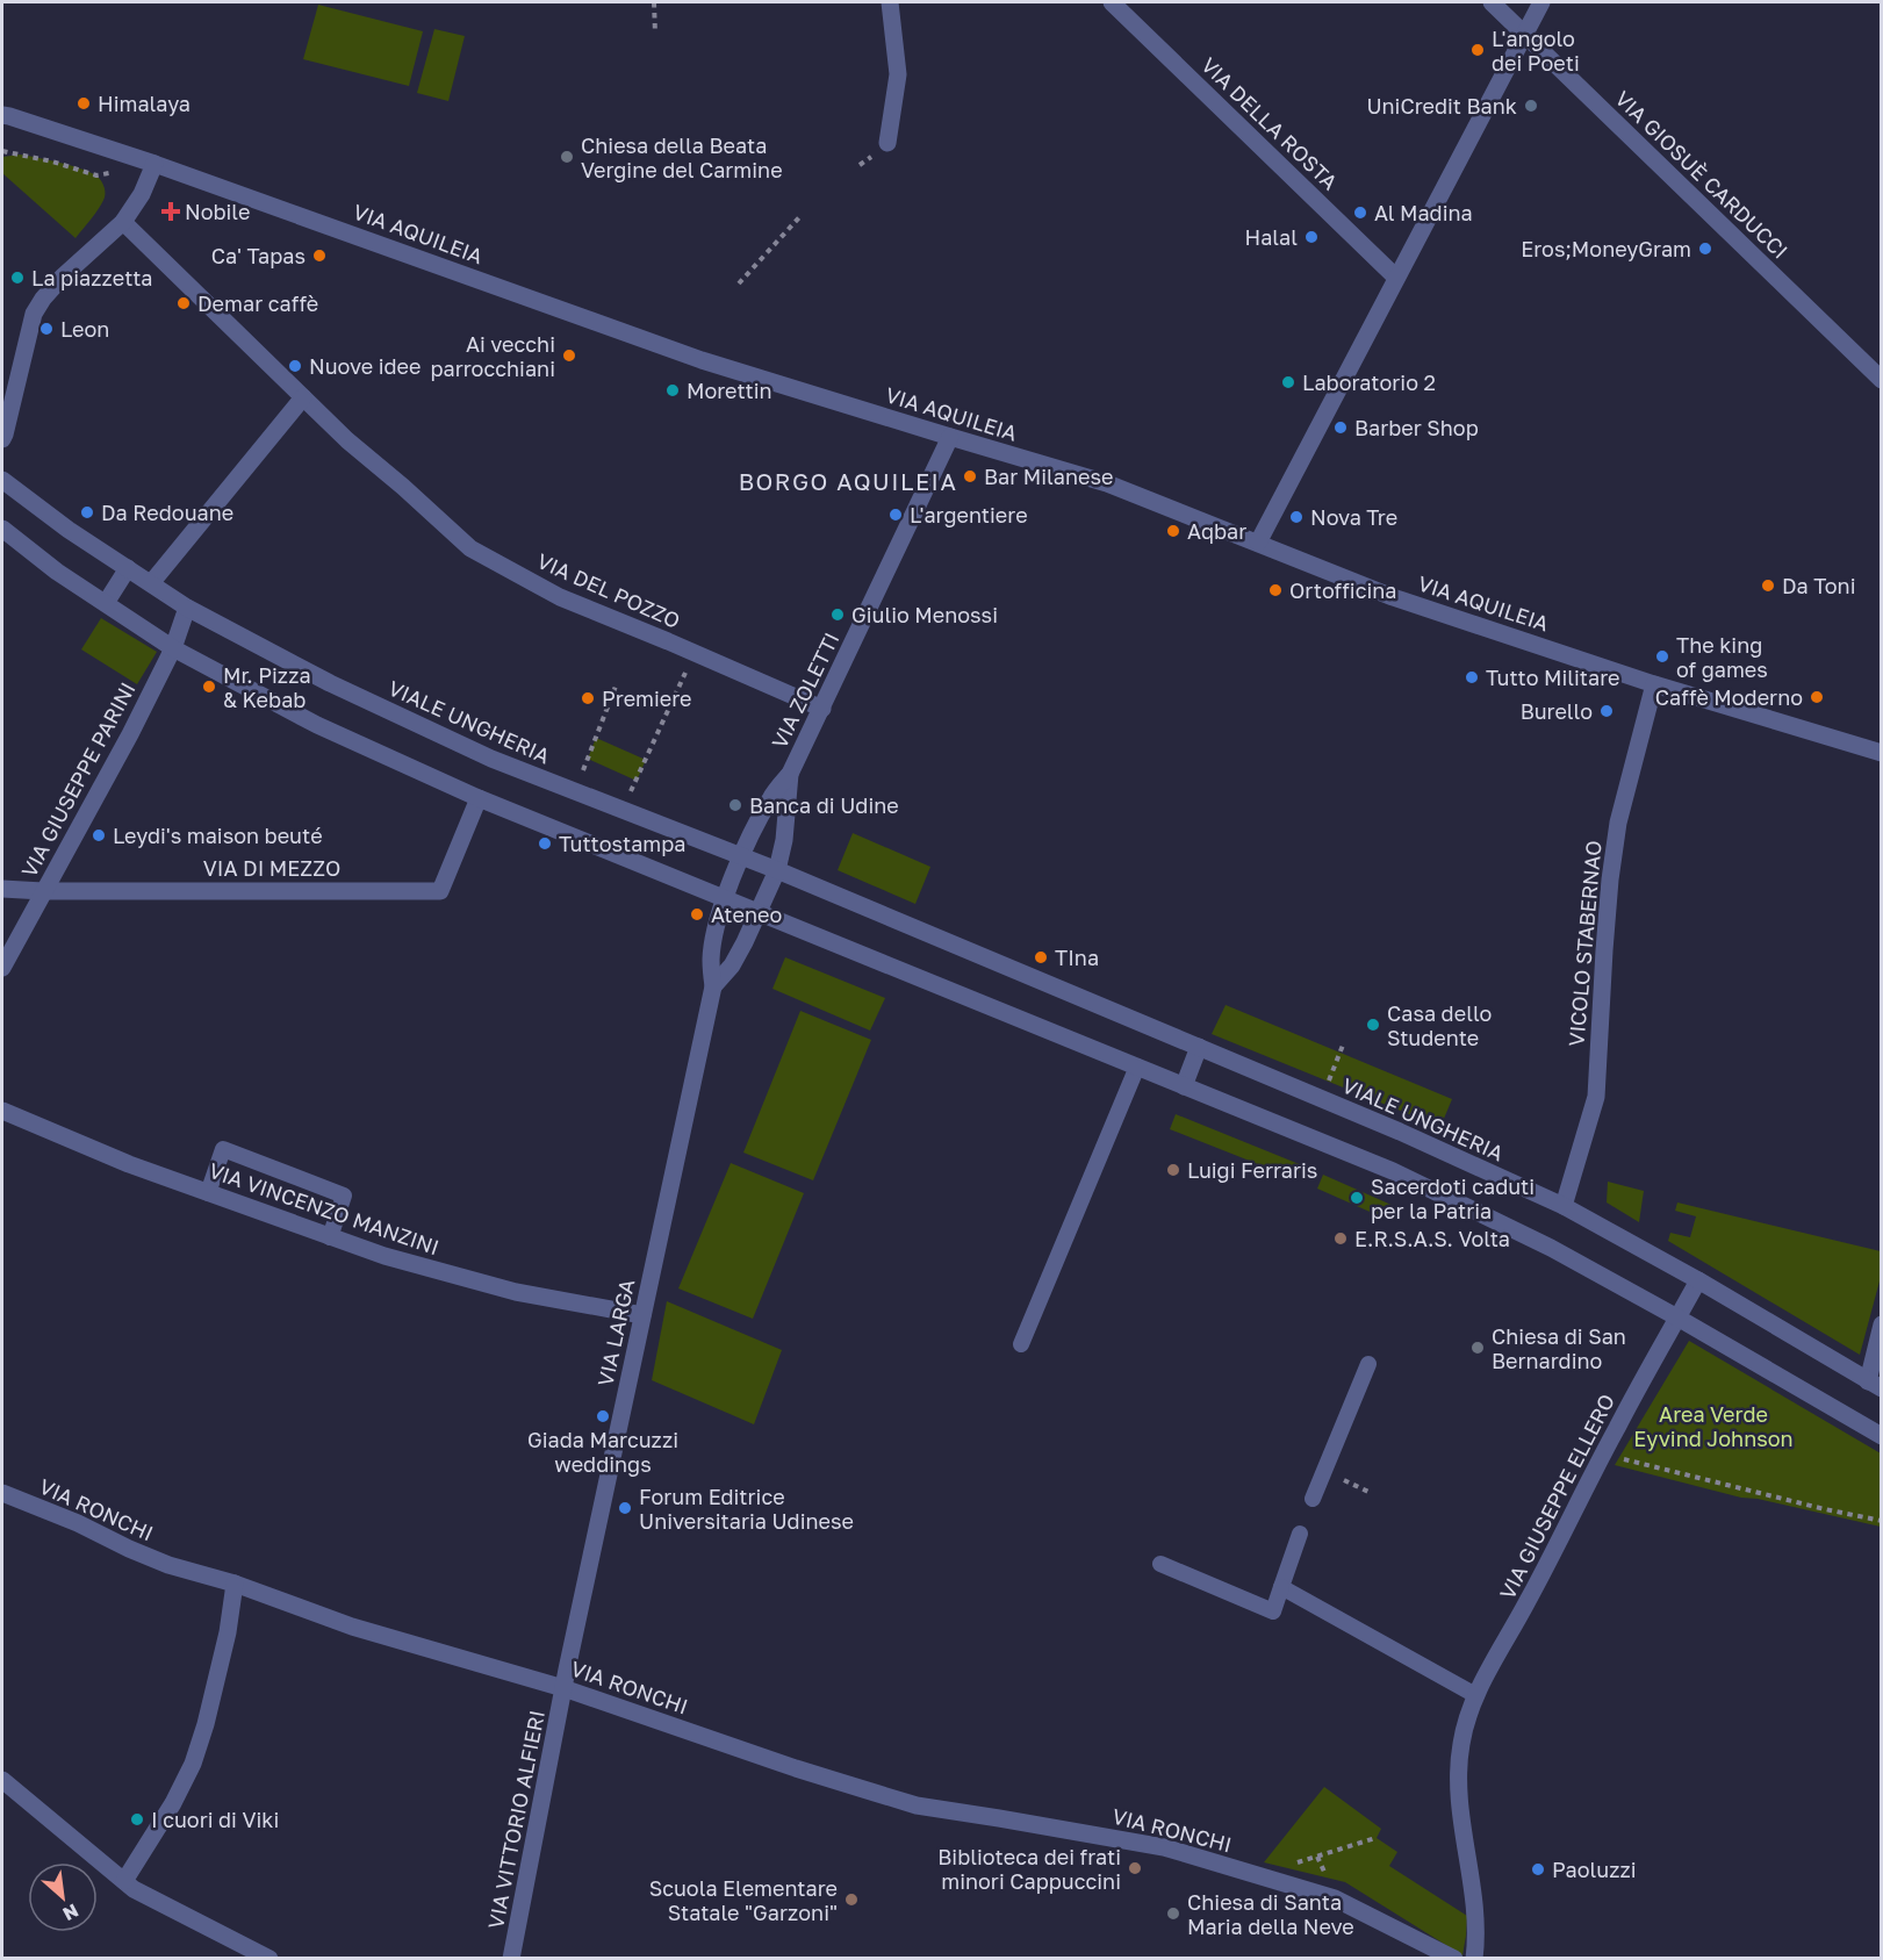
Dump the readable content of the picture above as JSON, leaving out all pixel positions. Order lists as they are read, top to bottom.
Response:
{
  "streets": {
    "street": [
      "VIA DELLA ROSTA",
      "VIA GIOSUÈ CARDUCCI",
      "VIA AQUILEIA",
      "VIA DEL POZZO",
      "VIA ZOLETTI",
      "VIALE UNGHERIA",
      "VIA GIUSEPPE PARINI",
      "VIA DI MEZZO",
      "VICOLO STABERNAO",
      "VIA VINCENZO MANZINI",
      "VIA LARGA",
      "VIA GIUSEPPE ELLERO",
      "VIA RONCHI",
      "VIA VITTORIO ALFIERI"
    ]
  },
  "crossings": [
    ["VIA AQUILEIA", "VIA ZOLETTI"],
    ["VIA AQUILEIA", "VICOLO STABERNAO"],
    ["VIA DEL POZZO", "VIA ZOLETTI"],
    ["VIA ZOLETTI", "VIALE UNGHERIA"],
    ["VIALE UNGHERIA", "VICOLO STABERNAO"],
    ["VIA GIUSEPPE PARINI", "VIA DI MEZZO"],
    ["VIA VINCENZO MANZINI", "VIA LARGA"],
    ["VIA LARGA", "VIA RONCHI"],
    ["VIA LARGA", "VIA VITTORIO ALFIERI"],
    ["VIA RONCHI", "VIA VITTORIO ALFIERI"]
  ],
  "districts": ["BORGO AQUILEIA"],
  "parks": ["Area Verde Eyvind Johnson"],
  "places": {
    "other": [
      "L'angolo dei Poeti",
      "Himalaya",
      "UniCredit Bank",
      "Chiesa della Beata Vergine del Carmine",
      "Al Madina",
      "Halal",
      "Eros;MoneyGram",
      "Ca' Tapas",
      "La piazzetta",
      "Demar caffè",
      "Leon",
      "Ai vecchi parrocchiani",
      "Nuove idee",
      "Laboratorio 2",
      "Morettin",
      "Barber Shop",
      "Bar Milanese",
      "Da Redouane",
      "L'argentiere",
      "Nova Tre",
      "Aqbar",
      "Da Toni",
      "Ortofficina",
      "Giulio Menossi",
      "The king of games",
      "Tutto Militare",
      "Mr. Pizza & Kebab",
      "Caffè Moderno",
      "Premiere",
      "Burello",
      "Banca di Udine",
      "Leydi's maison beuté",
      "Tuttostampa",
      "Ateneo",
      "TIna",
      "Casa dello Studente",
      "Luigi Ferraris",
      "Sacerdoti caduti per la Patria",
      "E.R.S.A.S. Volta",
      "Chiesa di San Bernardino",
      "Giada Marcuzzi weddings",
      "Forum Editrice Universitaria Udinese",
      "I cuori di Viki",
      "Biblioteca dei frati minori Cappuccini",
      "Paoluzzi",
      "Scuola Elementare Statale \"Garzoni\"",
      "Chiesa di Santa Maria della Neve"
    ],
    "health": ["Nobile"]
  },
  "north": "bottom right"
}
